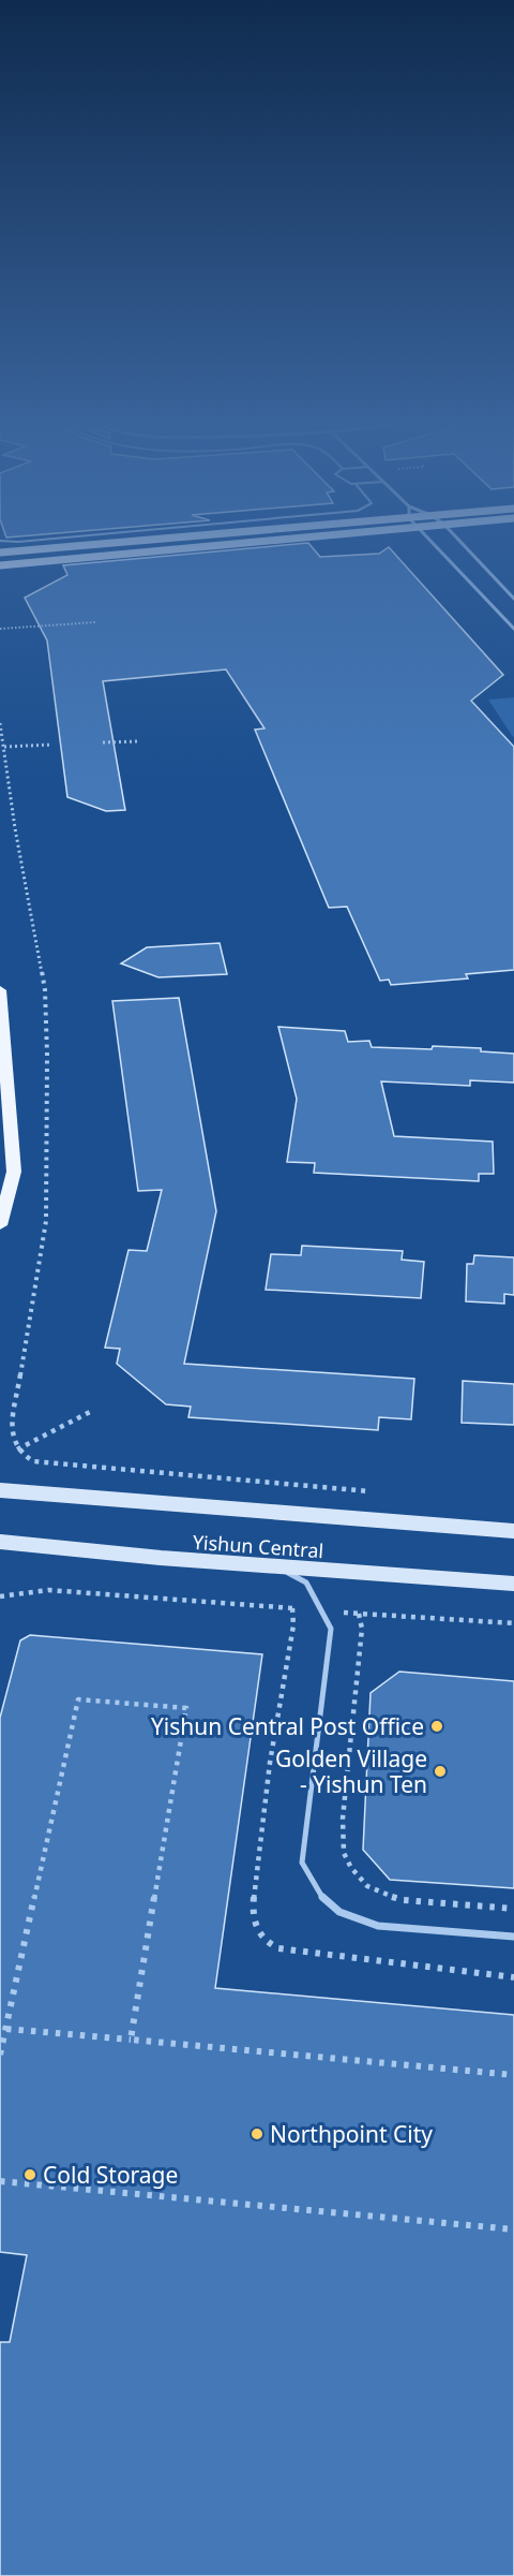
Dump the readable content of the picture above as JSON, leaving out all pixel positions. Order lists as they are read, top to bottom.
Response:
{
  "streets": {
    "main road": ["Yishun Central"]
  },
  "places": [
    "Yishun Central Post Office",
    "Golden Village - Yishun Ten",
    "Northpoint City",
    "Cold Storage"
  ]
}
